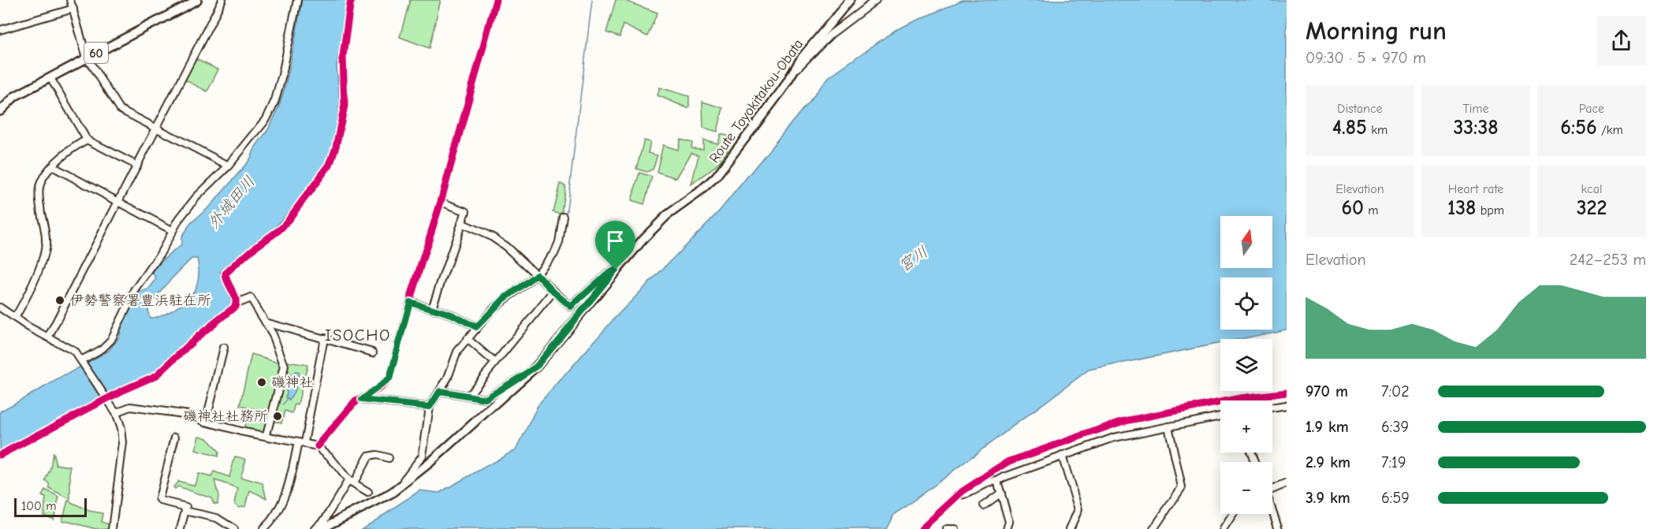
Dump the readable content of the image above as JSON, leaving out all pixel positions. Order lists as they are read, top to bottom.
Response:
{
  "streets": {
    "main road": ["60", "Route Toyokitakou-Obata"]
  },
  "districts": ["ISOCHO"],
  "water": ["外城田川", "宮川"],
  "places": ["伊勢警察署豊浜駐在所", "磯神社", "磯神社社務所"],
  "scale_bar": "100 m",
  "north": "top",
  "page": {
    "heading": ["Morning run", "09:30 · 5 × 970 m"],
    "stats": [
      ["Distance", "4.85 km"],
      ["Time", "33:38"],
      ["Pace", "6:56 /km"],
      ["Elevation", "60 m"],
      ["Heart rate", "138 bpm"],
      ["kcal", "322"]
    ],
    "map_buttons": ["+", "−"],
    "chart": ["Elevation", "242–253 m"],
    "list": [
      {
        "name": "970 m",
        "note": "7:02"
      },
      {
        "name": "1.9 km",
        "note": "6:39"
      },
      {
        "name": "2.9 km",
        "note": "7:19"
      },
      {
        "name": "3.9 km",
        "note": "6:59"
      }
    ],
    "scale": "100 m"
  }
}
